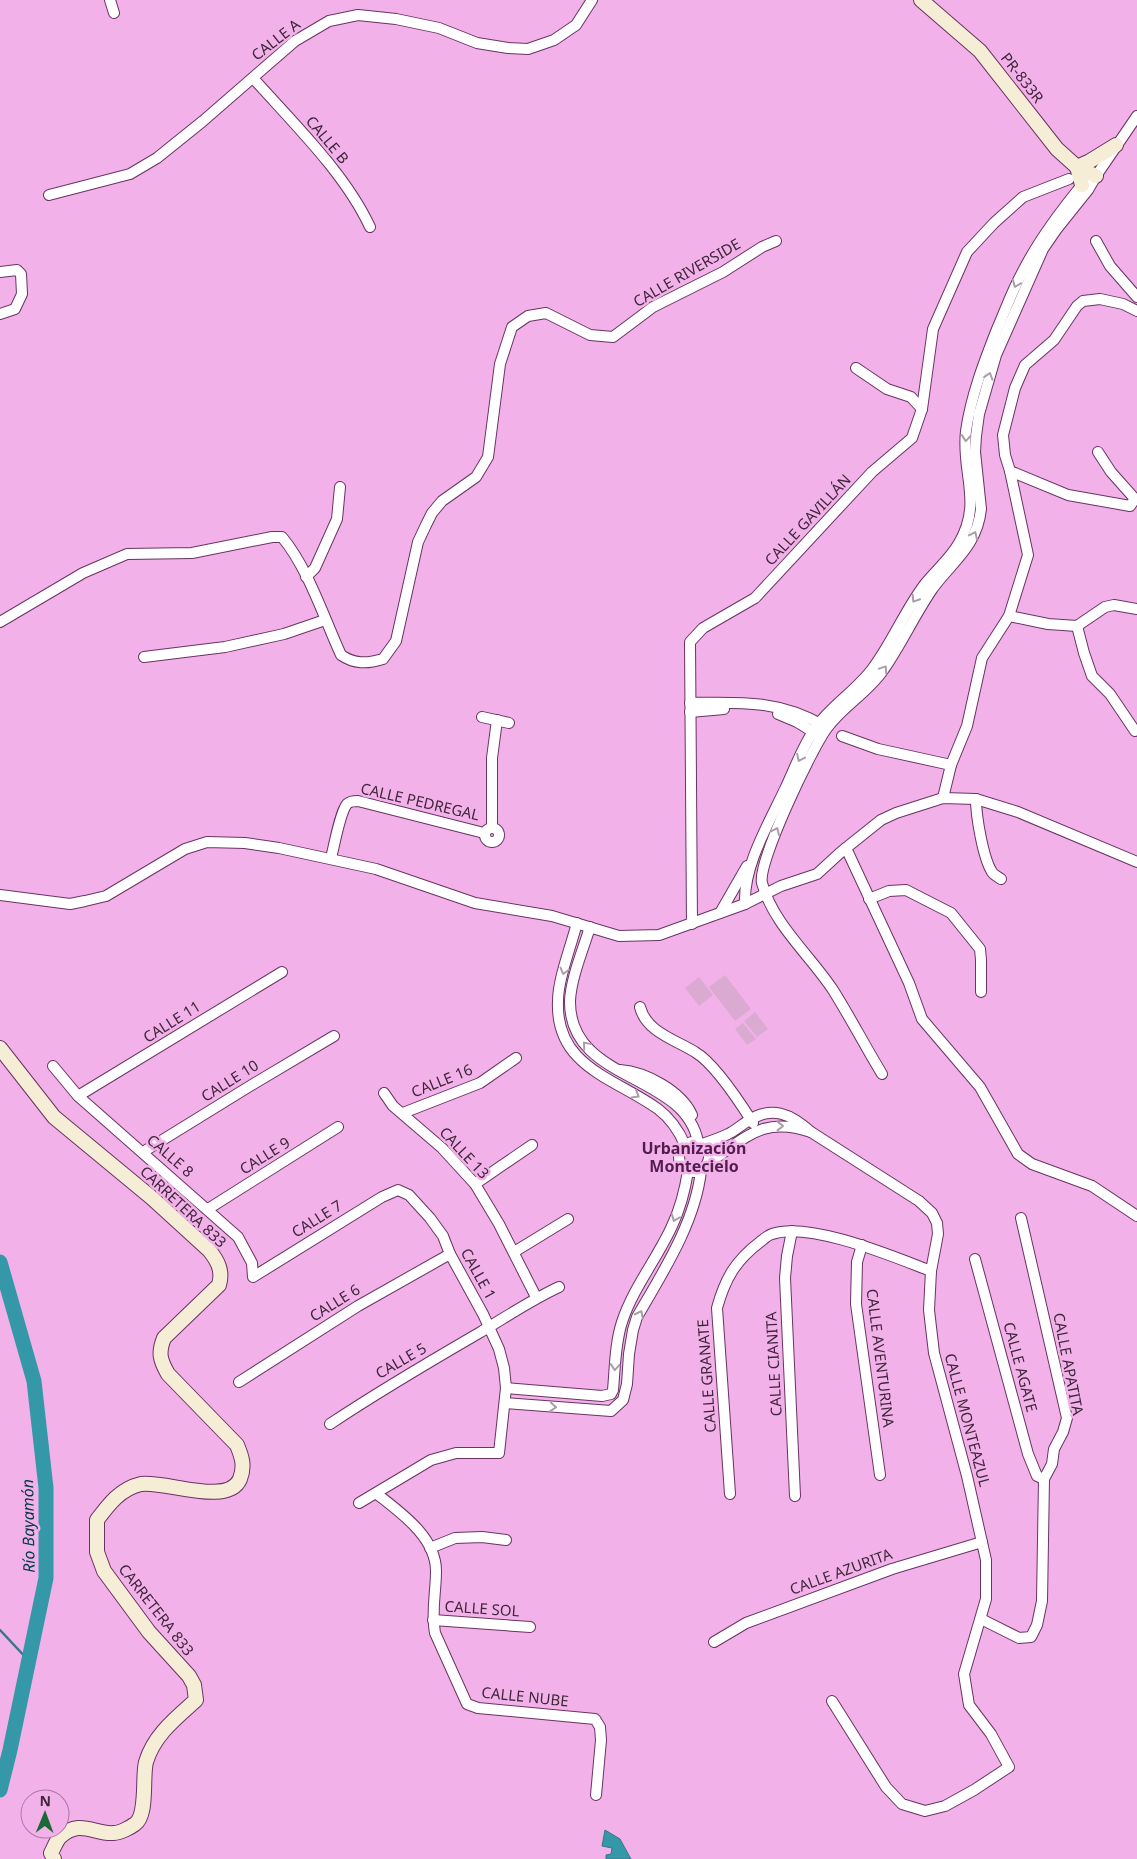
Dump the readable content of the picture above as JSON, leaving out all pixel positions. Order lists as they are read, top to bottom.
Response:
{
  "streets": {
    "street": [
      "CALLE A",
      "PR-833R",
      "CALLE B",
      "CALLE RIVERSIDE",
      "CALLE GAVILLÁN",
      "CALLE PEDREGAL",
      "CALLE 11",
      "CALLE 10",
      "CALLE 16",
      "CALLE 13",
      "CALLE 8",
      "CALLE 9",
      "CARRETERA 833",
      "CALLE 7",
      "CALLE 1",
      "CALLE 6",
      "CALLE AVENTURINA",
      "CALLE 5",
      "CALLE CIANITA",
      "CALLE APATITA",
      "CALLE AGATE",
      "CALLE GRANATE",
      "CALLE MONTEAZUL",
      "CALLE AZURITA",
      "CALLE SOL",
      "CALLE NUBE"
    ]
  },
  "crossings": [
    ["CALLE A", "CALLE B"],
    ["CALLE 11", "CALLE 8"],
    ["CALLE 10", "CALLE 8"],
    ["CALLE 16", "CALLE 13"],
    ["CALLE 13", "CALLE 5"],
    ["CALLE 8", "CALLE 9"],
    ["CALLE 8", "CALLE 7"],
    ["CALLE 7", "CALLE 1"],
    ["CALLE 1", "CALLE 6"],
    ["CALLE 1", "CALLE 5"],
    ["CALLE 1", "CALLE NUBE"],
    ["CALLE AVENTURINA", "CALLE GRANATE"],
    ["CALLE CIANITA", "CALLE GRANATE"],
    ["CALLE APATITA", "CALLE AGATE"],
    ["CALLE APATITA", "CALLE MONTEAZUL"],
    ["CALLE GRANATE", "CALLE MONTEAZUL"],
    ["CALLE MONTEAZUL", "CALLE AZURITA"],
    ["CALLE SOL", "CALLE NUBE"]
  ],
  "districts": ["Urbanización Montecielo"],
  "water": ["Río Bayamón"],
  "north": "top"
}
